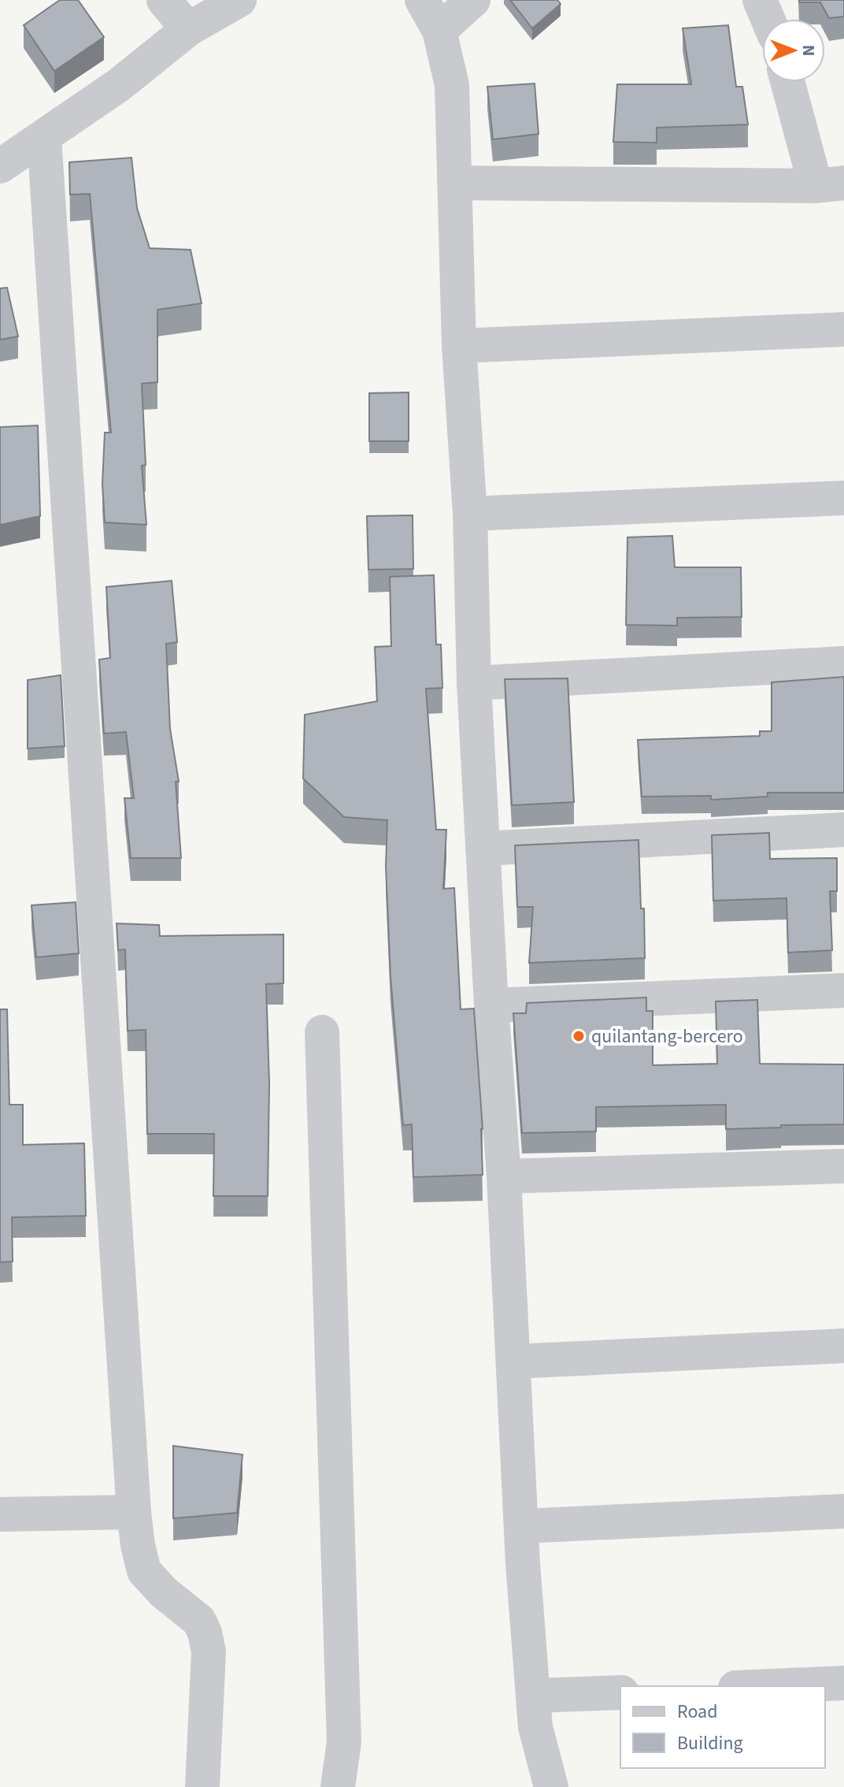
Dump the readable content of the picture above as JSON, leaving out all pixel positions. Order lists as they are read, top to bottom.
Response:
{
  "places": ["quilantang-bercero"],
  "legend": ["Road", "Building"],
  "north": "right"
}
